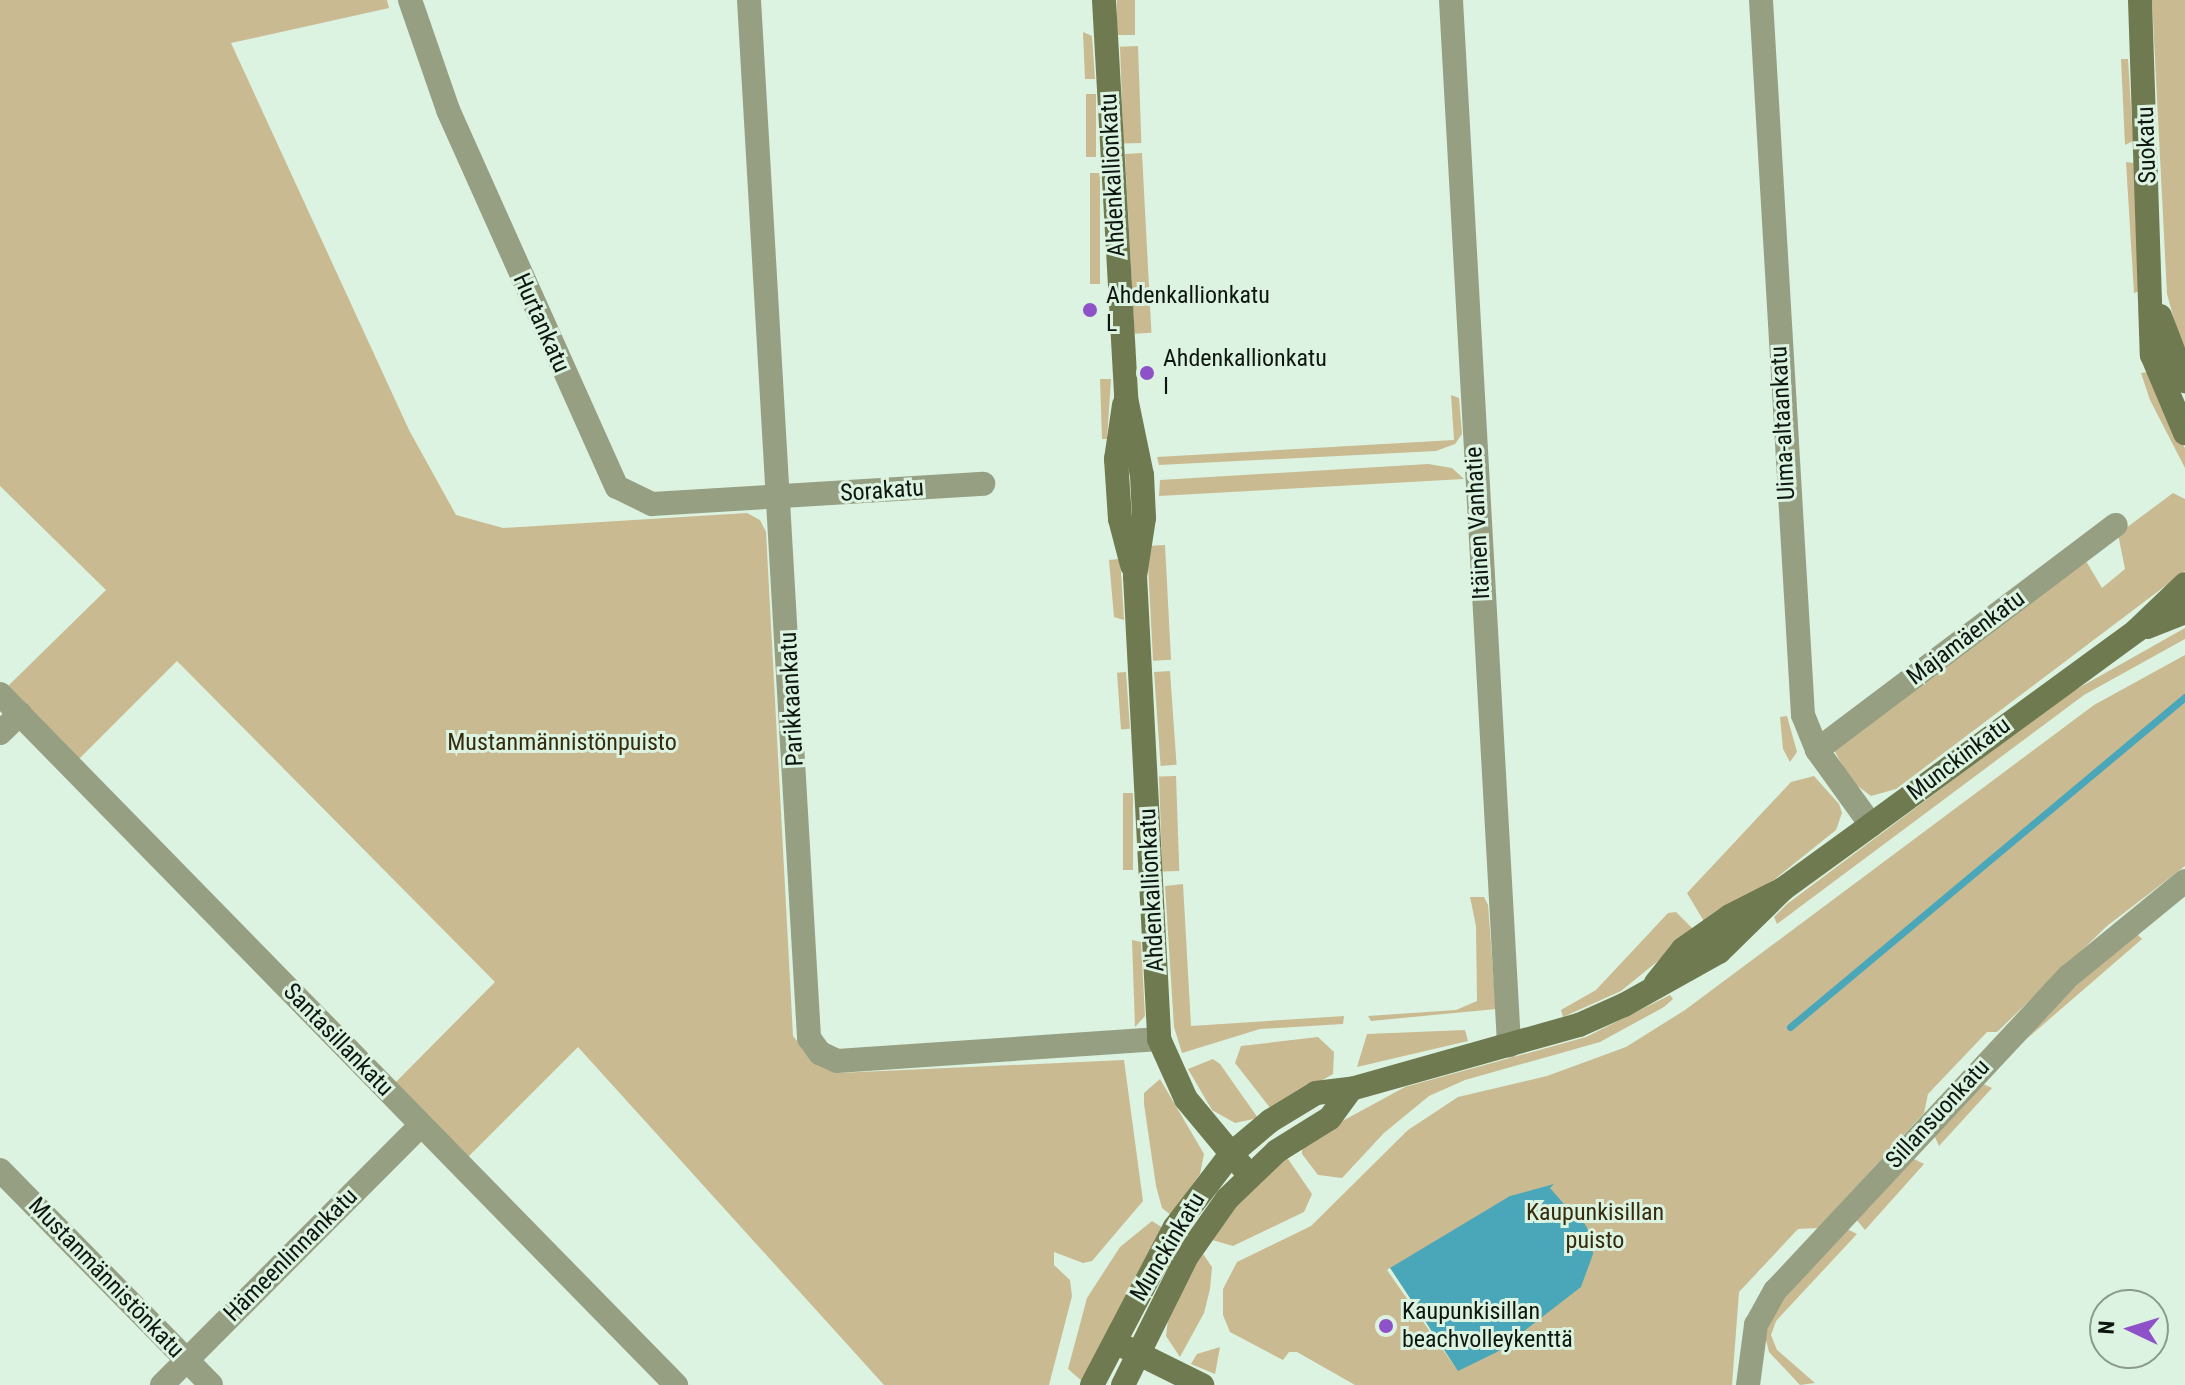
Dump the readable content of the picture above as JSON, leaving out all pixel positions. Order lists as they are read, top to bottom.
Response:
{
  "streets": {
    "street": [
      "Suokatu",
      "Ahdenkallionkatu",
      "Hurtankatu",
      "Uima-altaankatu",
      "Sorakatu",
      "Itäinen Vanhatie",
      "Majamäenkatu",
      "Parikkaankatu",
      "Munckinkatu",
      "Santasillankatu",
      "Sillansuonkatu",
      "Hämeenlinnankatu",
      "Mustanmännistönkatu"
    ]
  },
  "crossings": [
    ["Ahdenkallionkatu", "Parikkaankatu"],
    ["Ahdenkallionkatu", "Munckinkatu"],
    ["Hurtankatu", "Sorakatu"],
    ["Hurtankatu", "Parikkaankatu"],
    ["Uima-altaankatu", "Majamäenkatu"],
    ["Uima-altaankatu", "Munckinkatu"],
    ["Sorakatu", "Parikkaankatu"],
    ["Itäinen Vanhatie", "Munckinkatu"],
    ["Santasillankatu", "Hämeenlinnankatu"],
    ["Hämeenlinnankatu", "Mustanmännistönkatu"]
  ],
  "parks": ["Mustanmännistönpuisto", "Kaupunkisillan puisto"],
  "places": ["Ahdenkallionkatu L", "Ahdenkallionkatu I", "Kaupunkisillan beachvolleykenttä"],
  "north": "left"
}
